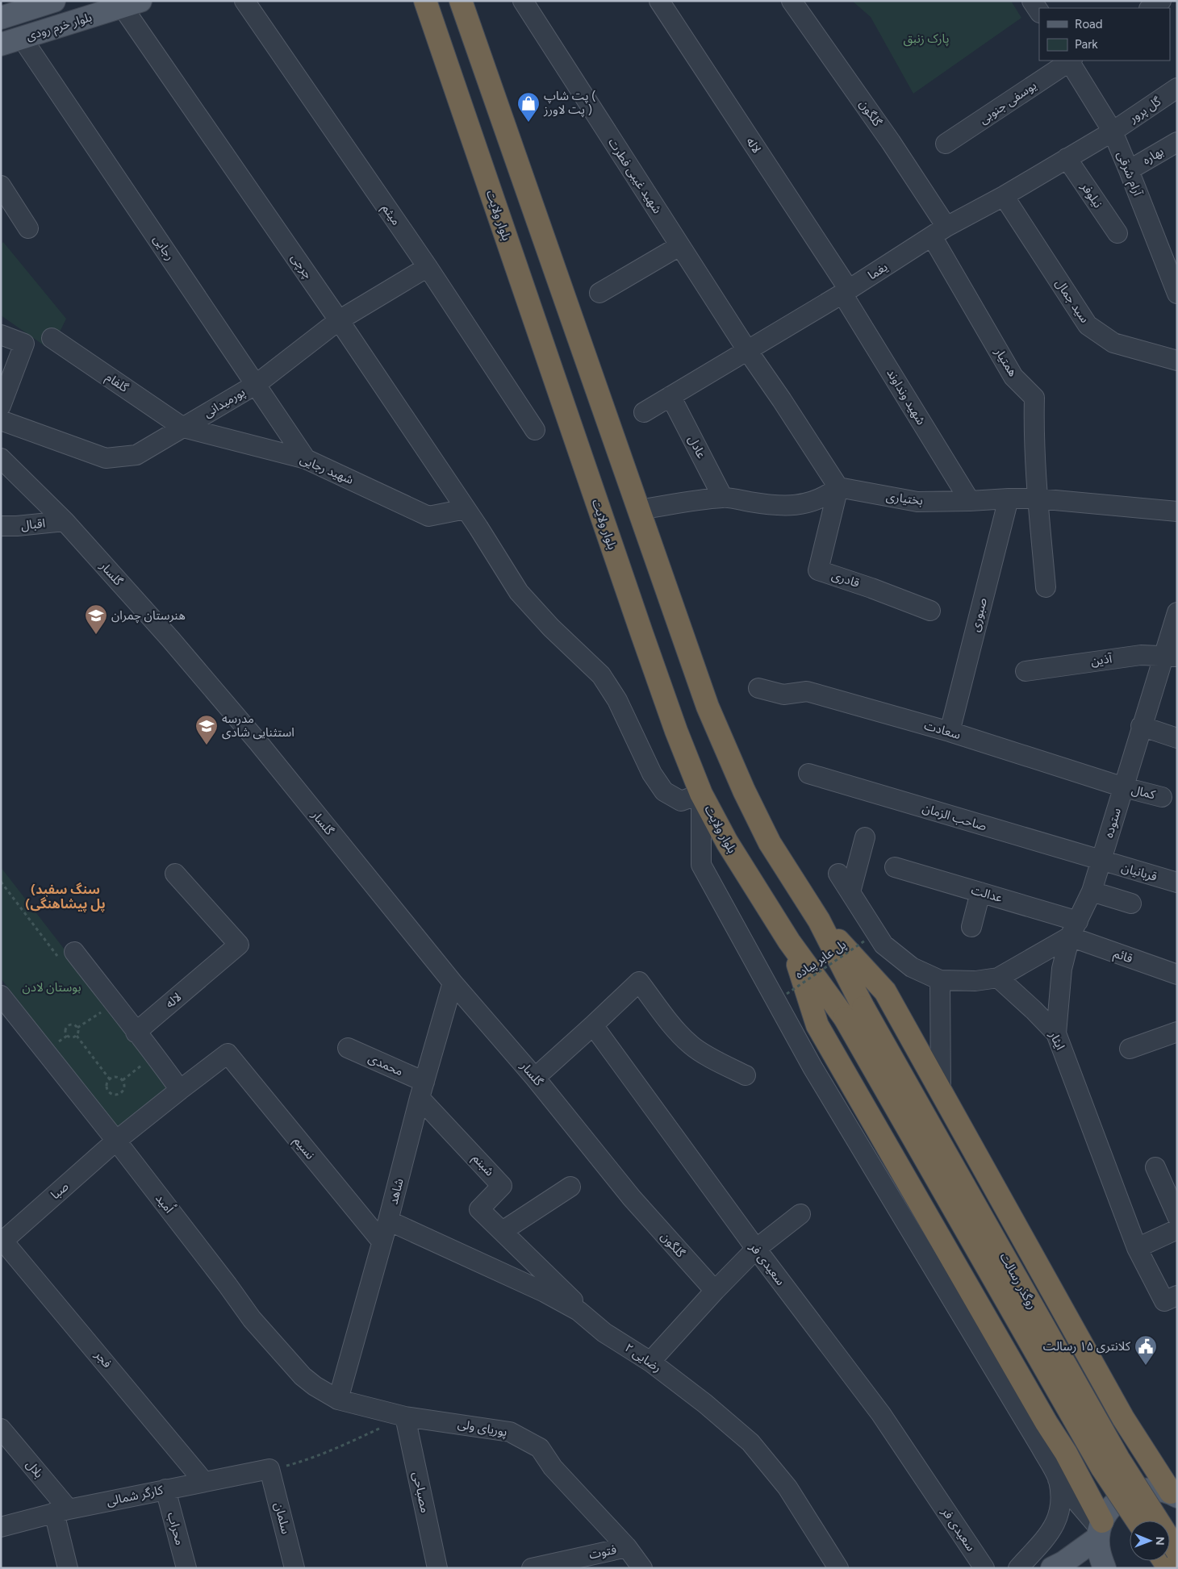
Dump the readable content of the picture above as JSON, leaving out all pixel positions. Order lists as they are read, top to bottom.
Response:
{
  "streets": {
    "highway": ["بلوار ولایت", "روگذر رسالت"],
    "main road": ["بلوار خرم رودی"],
    "street": [
      "یوسفی جنوبی",
      "گل پرور",
      "گلگون",
      "لاله",
      "بهاره",
      "آرام شرقی",
      "شهید غیبی فطرت",
      "نیلوفر",
      "میثم",
      "رجایی",
      "چرچی",
      "یغما",
      "سید جمال",
      "همتیار",
      "گلفام",
      "شهید ونداوند",
      "پورمیدانی",
      "عادل",
      "شهید رجایی",
      "بختیاری",
      "اقبال",
      "گلسار",
      "قادری",
      "صبوری",
      "آذین",
      "سعادت",
      "کمال",
      "صاحب الزمان",
      "ستوده",
      "قربانیان",
      "عدالت",
      "قائم",
      "ایثار",
      "محمدی",
      "نسیم",
      "شبنم",
      "صبا",
      "شاهد",
      "اُمید",
      "سعیدی فر",
      "رضایی ۲",
      "فجر",
      "پوریای ولی",
      "بلال",
      "مصباحی",
      "کارگر شمالی",
      "سلمان",
      "محراب",
      "فتوت"
    ],
    "path": ["پل عابر پیاده"]
  },
  "crossings": [
    ["بلوار خرم رودی", "رجایی"],
    ["بلوار خرم رودی", "چرچی"],
    ["گل پرور", "آرام شرقی"],
    ["گل پرور", "یغما"],
    ["گلگون", "یغما"],
    ["گلگون", "همتیار"],
    ["گلگون", "گلسار"],
    ["لاله", "یغما"],
    ["لاله", "شهید ونداوند"],
    ["بهاره", "آرام شرقی"],
    ["آرام شرقی", "یغما"],
    ["شهید غیبی فطرت", "یغما"],
    ["شهید غیبی فطرت", "بختیاری"],
    ["شهید غیبی فطرت", "قادری"],
    ["نیلوفر", "یغما"],
    ["میثم", "پورمیدانی"],
    ["بلوار ولایت", "چرچی"],
    ["بلوار ولایت", "روگذر رسالت"],
    ["رجایی", "پورمیدانی"],
    ["رجایی", "شهید رجایی"],
    ["چرچی", "پورمیدانی"],
    ["چرچی", "شهید رجایی"],
    ["یغما", "سید جمال"],
    ["یغما", "همتیار"],
    ["یغما", "شهید ونداوند"],
    ["یغما", "عادل"],
    ["همتیار", "بختیاری"],
    ["گلفام", "پورمیدانی"],
    ["گلفام", "شهید رجایی"],
    ["شهید ونداوند", "بختیاری"],
    ["پورمیدانی", "شهید رجایی"],
    ["بختیاری", "قادری"],
    ["بختیاری", "صبوری"],
    ["اقبال", "گلسار"],
    ["گلسار", "شاهد"],
    ["صبوری", "سعادت"],
    ["آذین", "ستوده"],
    ["سعادت", "کمال"],
    ["سعادت", "ستوده"],
    ["کمال", "ستوده"],
    ["صاحب الزمان", "ستوده"],
    ["صاحب الزمان", "قربانیان"],
    ["ستوده", "قربانیان"],
    ["ستوده", "عدالت"],
    ["ستوده", "قائم"],
    ["ستوده", "ایثار"],
    ["عدالت", "قائم"],
    ["محمدی", "شبنم"],
    ["محمدی", "شاهد"],
    ["نسیم", "صبا"],
    ["نسیم", "شاهد"],
    ["شبنم", "شاهد"],
    ["شبنم", "رضایی ۲"],
    ["صبا", "اُمید"],
    ["صبا", "فجر"],
    ["شاهد", "اُمید"],
    ["شاهد", "رضایی ۲"],
    ["شاهد", "پوریای ولی"],
    ["اُمید", "پوریای ولی"],
    ["فجر", "کارگر شمالی"],
    ["پوریای ولی", "مصباحی"],
    ["پوریای ولی", "فتوت"],
    ["بلال", "کارگر شمالی"],
    ["کارگر شمالی", "سلمان"],
    ["کارگر شمالی", "محراب"]
  ],
  "districts": ["(سنگ سفید (پل پیشاهنگی"],
  "parks": ["پارک زنبق", "بوستان لادن"],
  "places": {
    "shop": ["پت شاپ ( پت لاورز )"],
    "school or university": ["هنرستان چمران", "مدرسه استثنایی شادی"],
    "public building": ["کلانتری ۱۵ رسالت"]
  },
  "legend": ["Road", "Park"],
  "north": "right"
}
